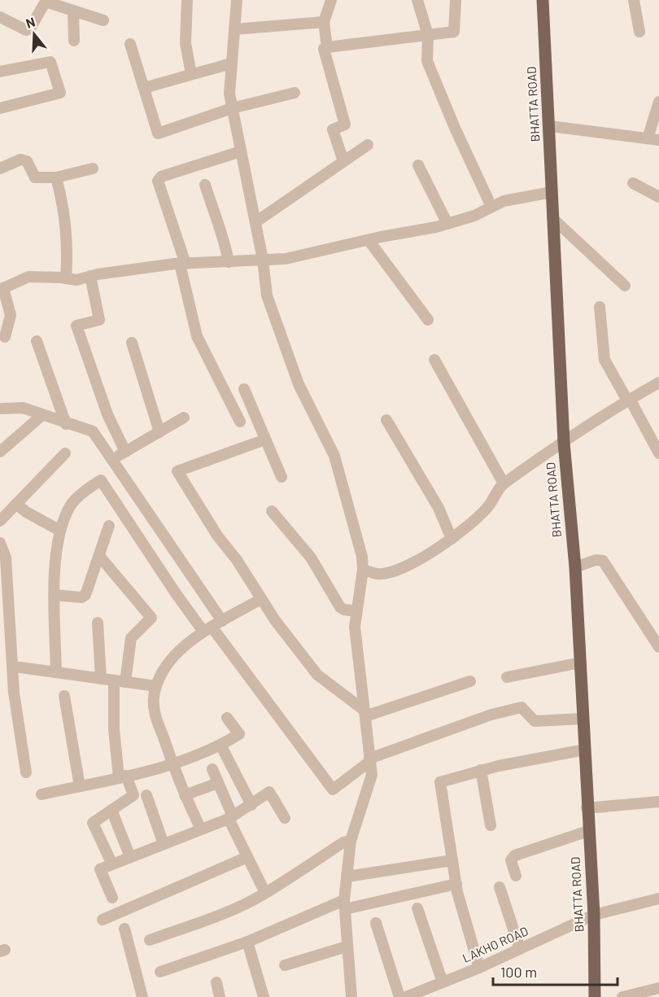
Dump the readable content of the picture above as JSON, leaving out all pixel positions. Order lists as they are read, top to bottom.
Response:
{
  "streets": {
    "main road": ["BHATTA ROAD"],
    "street": ["LAKHO ROAD"]
  },
  "crossings": [
    ["BHATTA ROAD", "LAKHO ROAD"]
  ],
  "scale_bar": "100 m",
  "north": "top"
}
